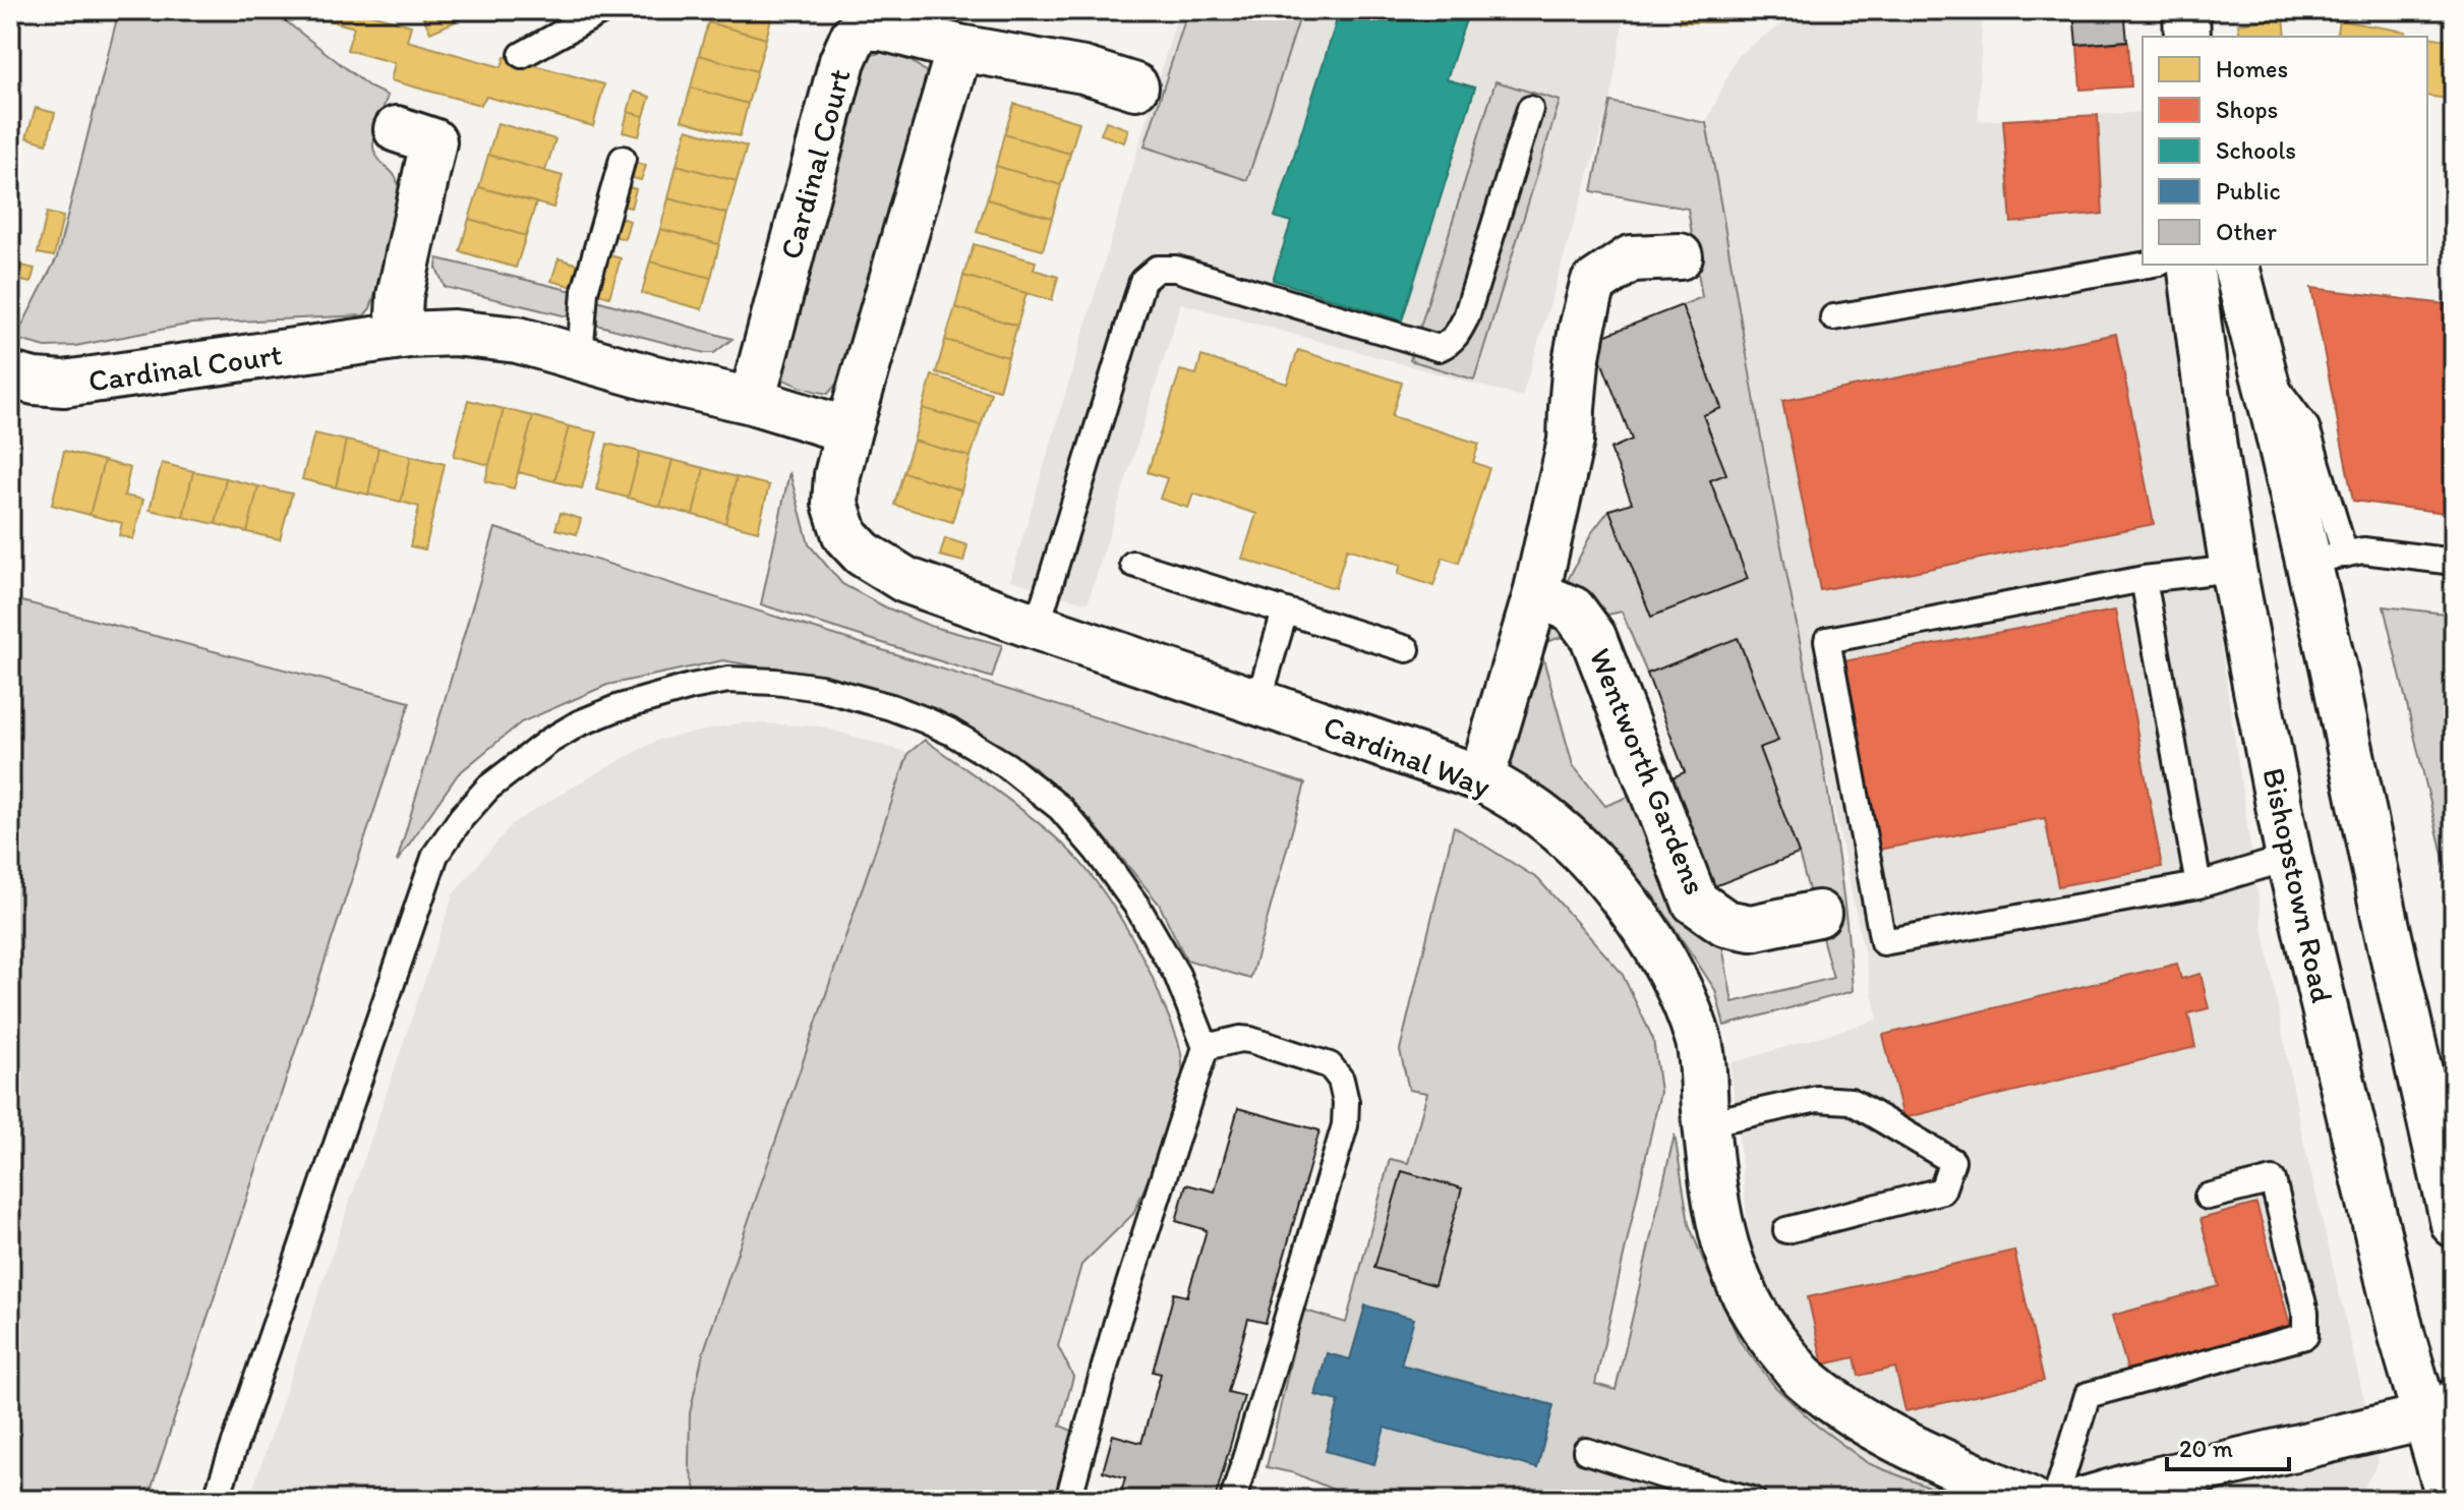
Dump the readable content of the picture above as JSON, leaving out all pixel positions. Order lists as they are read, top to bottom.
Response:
{
  "streets": {
    "street": [
      "Cardinal Court",
      "Cardinal Way",
      "Wentworth Gardens",
      "Bishopstown Road"
    ]
  },
  "crossings": [
    ["Cardinal Court", "Cardinal Way"]
  ],
  "legend": [
    "Homes",
    "Shops",
    "Schools",
    "Public",
    "Other"
  ],
  "scale_bar": "20 m"
}
